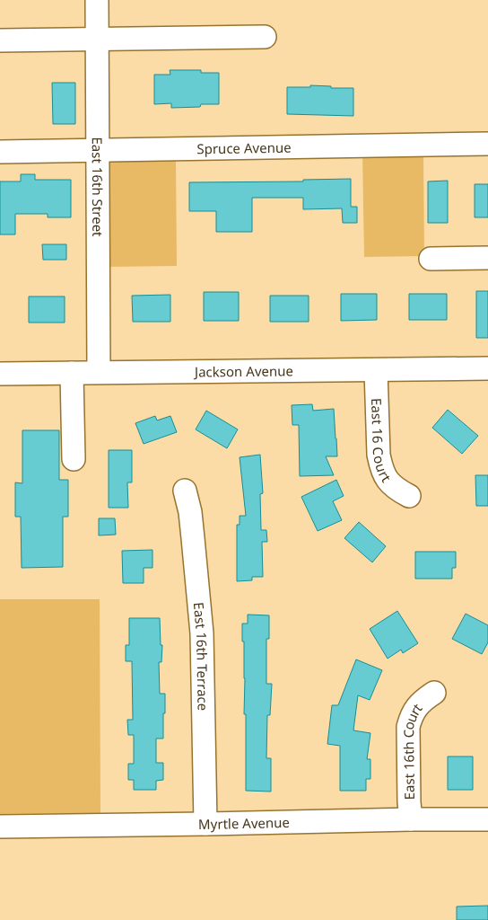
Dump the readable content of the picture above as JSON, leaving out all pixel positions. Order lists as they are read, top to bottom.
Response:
{
  "streets": {
    "street": [
      "Spruce Avenue",
      "East 16th Street",
      "Jackson Avenue",
      "East 16 Court",
      "East 16th Terrace",
      "East 16th Court",
      "Myrtle Avenue"
    ]
  },
  "crossings": [
    ["Spruce Avenue", "East 16th Street"],
    ["East 16th Street", "Jackson Avenue"],
    ["Jackson Avenue", "East 16 Court"],
    ["East 16th Terrace", "Myrtle Avenue"],
    ["East 16th Court", "Myrtle Avenue"]
  ]
}
